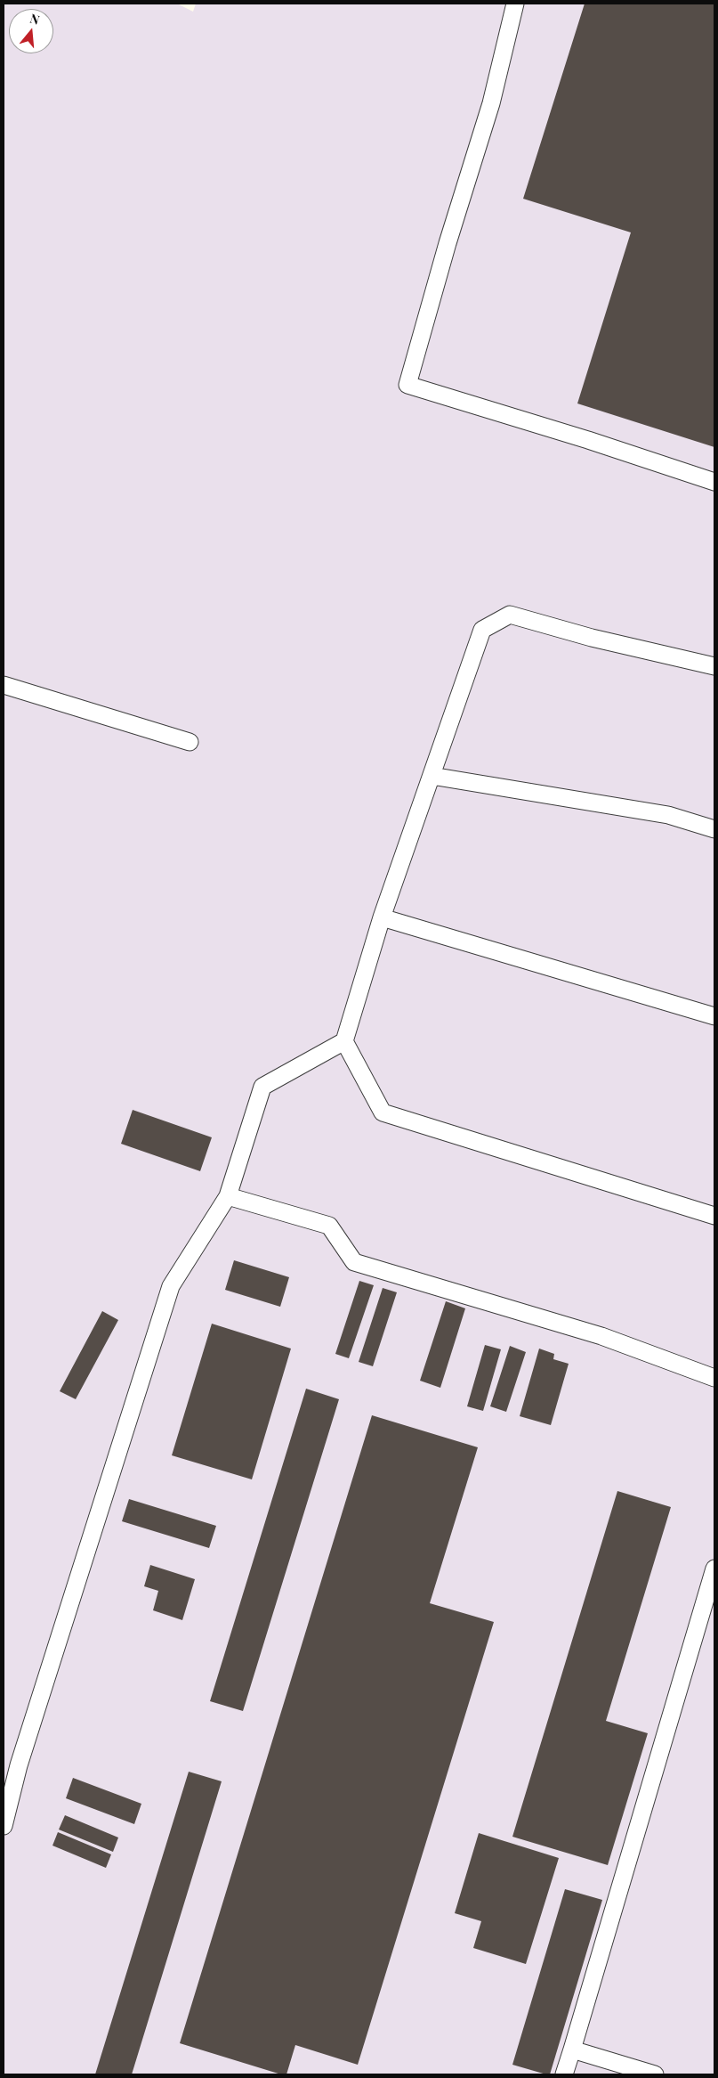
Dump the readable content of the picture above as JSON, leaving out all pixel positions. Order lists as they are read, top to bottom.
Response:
{
  "north": "top"
}
